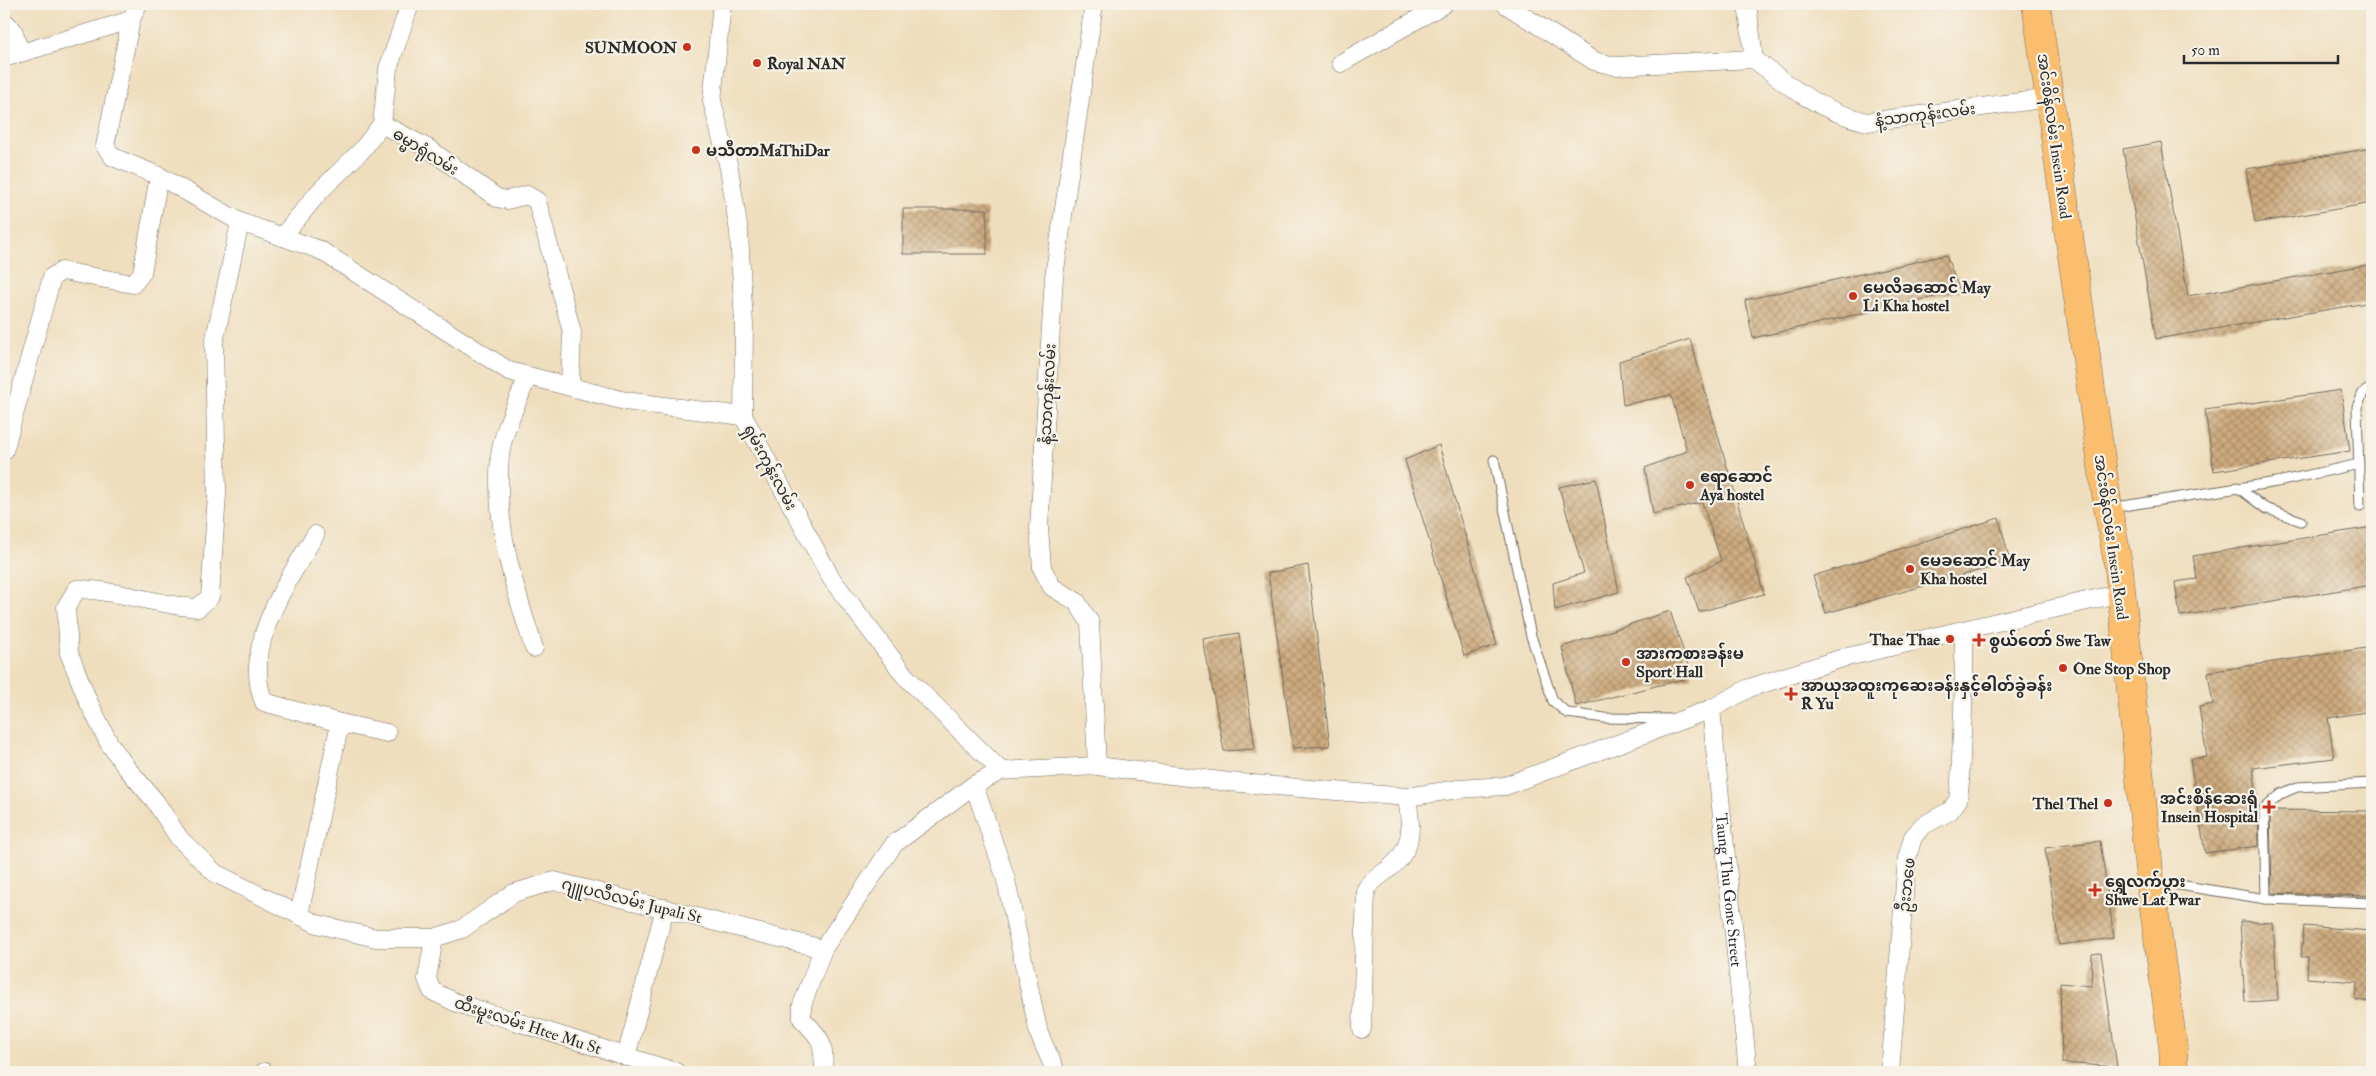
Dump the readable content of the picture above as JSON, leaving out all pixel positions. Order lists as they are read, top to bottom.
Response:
{
  "streets": {
    "main road": ["အင်းစိန်လမ်း Insein Road"],
    "street": [
      "နံ့သာကုန်းလမ်း",
      "ဓမ္မာရုံလမ်း",
      "ရှမ်းကုန်းလမ်း",
      "ဦးဘဖေ",
      "Taung Thu Gone Street",
      "ဂျူပလီလမ်း Jupali St",
      "ထီးမူးလမ်း Htee Mu St"
    ]
  },
  "crossings": [
    ["နံ့သာကုန်းလမ်း", "အင်းစိန်လမ်း Insein Road"],
    ["ဂျူပလီလမ်း Jupali St", "ထီးမူးလမ်း Htee Mu St"]
  ],
  "places": {
    "other": [
      "SUNMOON",
      "Royal NAN",
      "မသီတာMaThiDar",
      "မေလိခဆောင် May Li Kha hostel",
      "ဧရာဆောင် Aya hostel",
      "မေခဆောင် May Kha hostel",
      "Thae Thae",
      "အားကစားခန်းမ Sport Hall",
      "One Stop Shop",
      "Thel Thel"
    ],
    "health": [
      "စွယ်တော် Swe Taw",
      "အာယုအထူးကုဆေးခန်းနှင့်ဓါတ်ခွဲခန်း R Yu",
      "အင်းစိန်ဆေးရုံ Insein Hospital",
      "ရွှေလက်ပွား Shwe Lat Pwar"
    ]
  },
  "scale_bar": "50 m"
}
